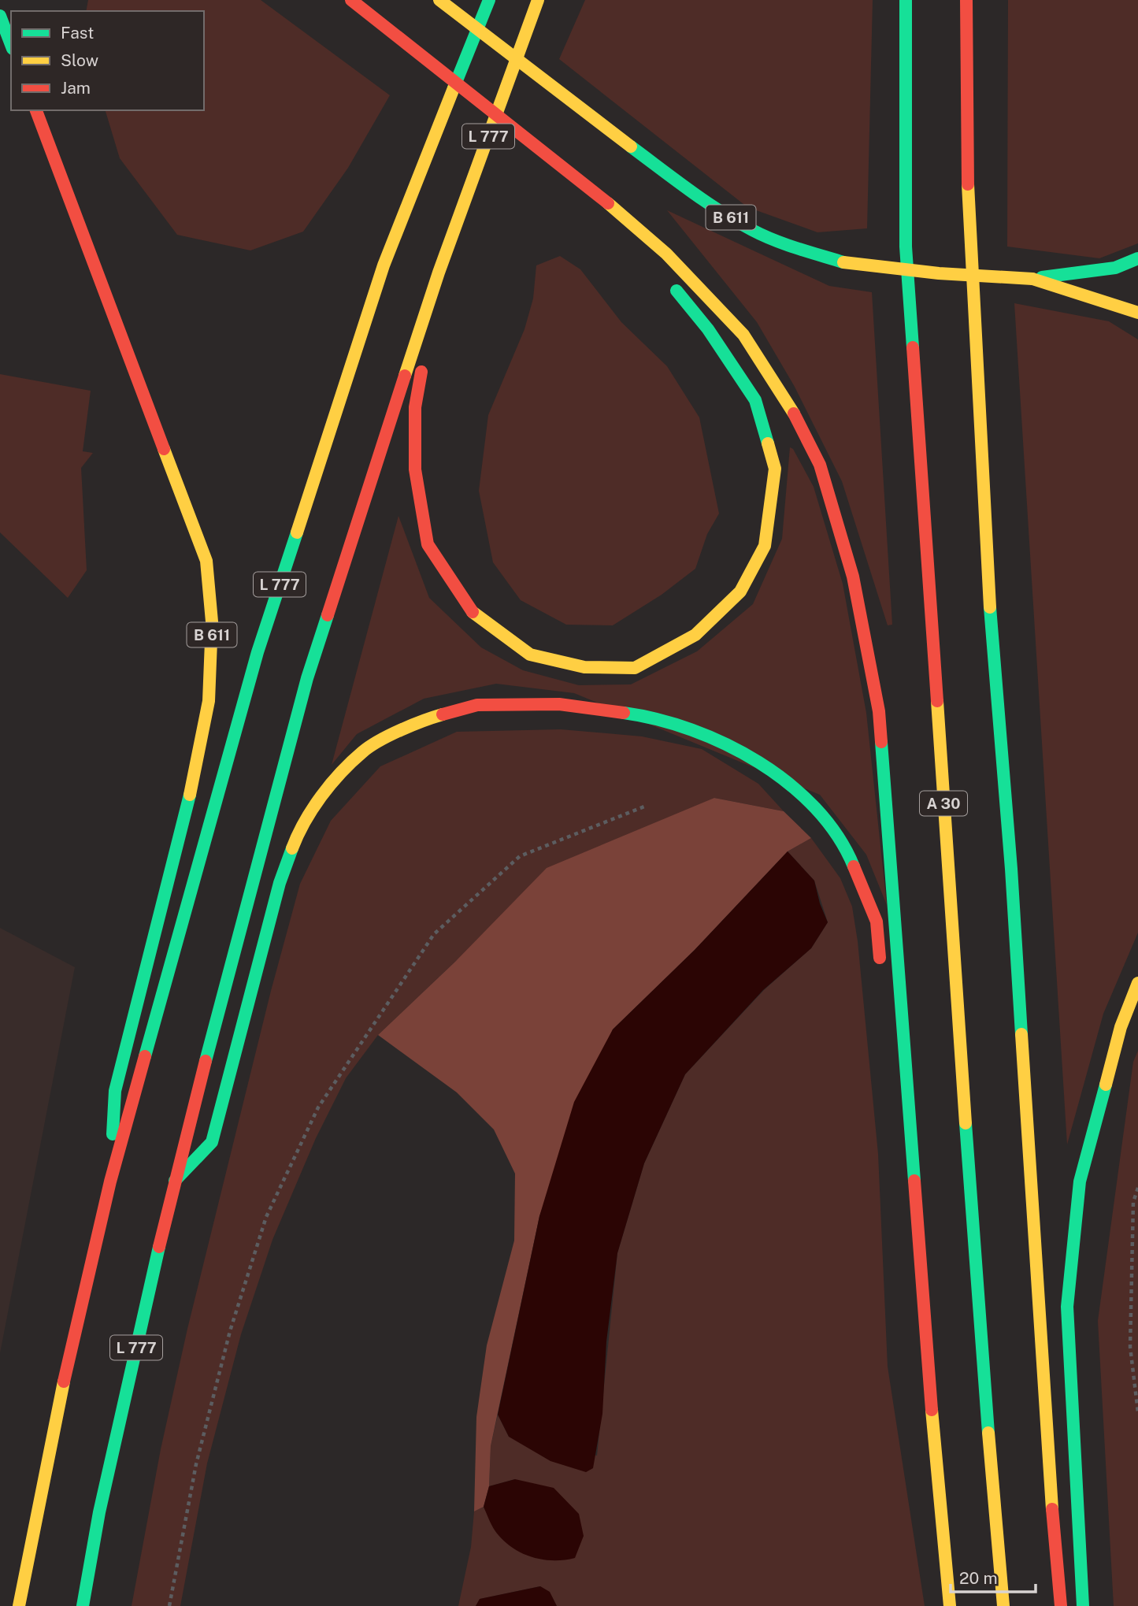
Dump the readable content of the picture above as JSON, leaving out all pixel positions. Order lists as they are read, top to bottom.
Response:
{
  "streets": {
    "highway": ["L 777", "B 611", "A 30"]
  },
  "crossings": [
    ["L 777", "B 611"]
  ],
  "legend": ["Fast", "Slow", "Jam"],
  "scale_bar": "20 m"
}
